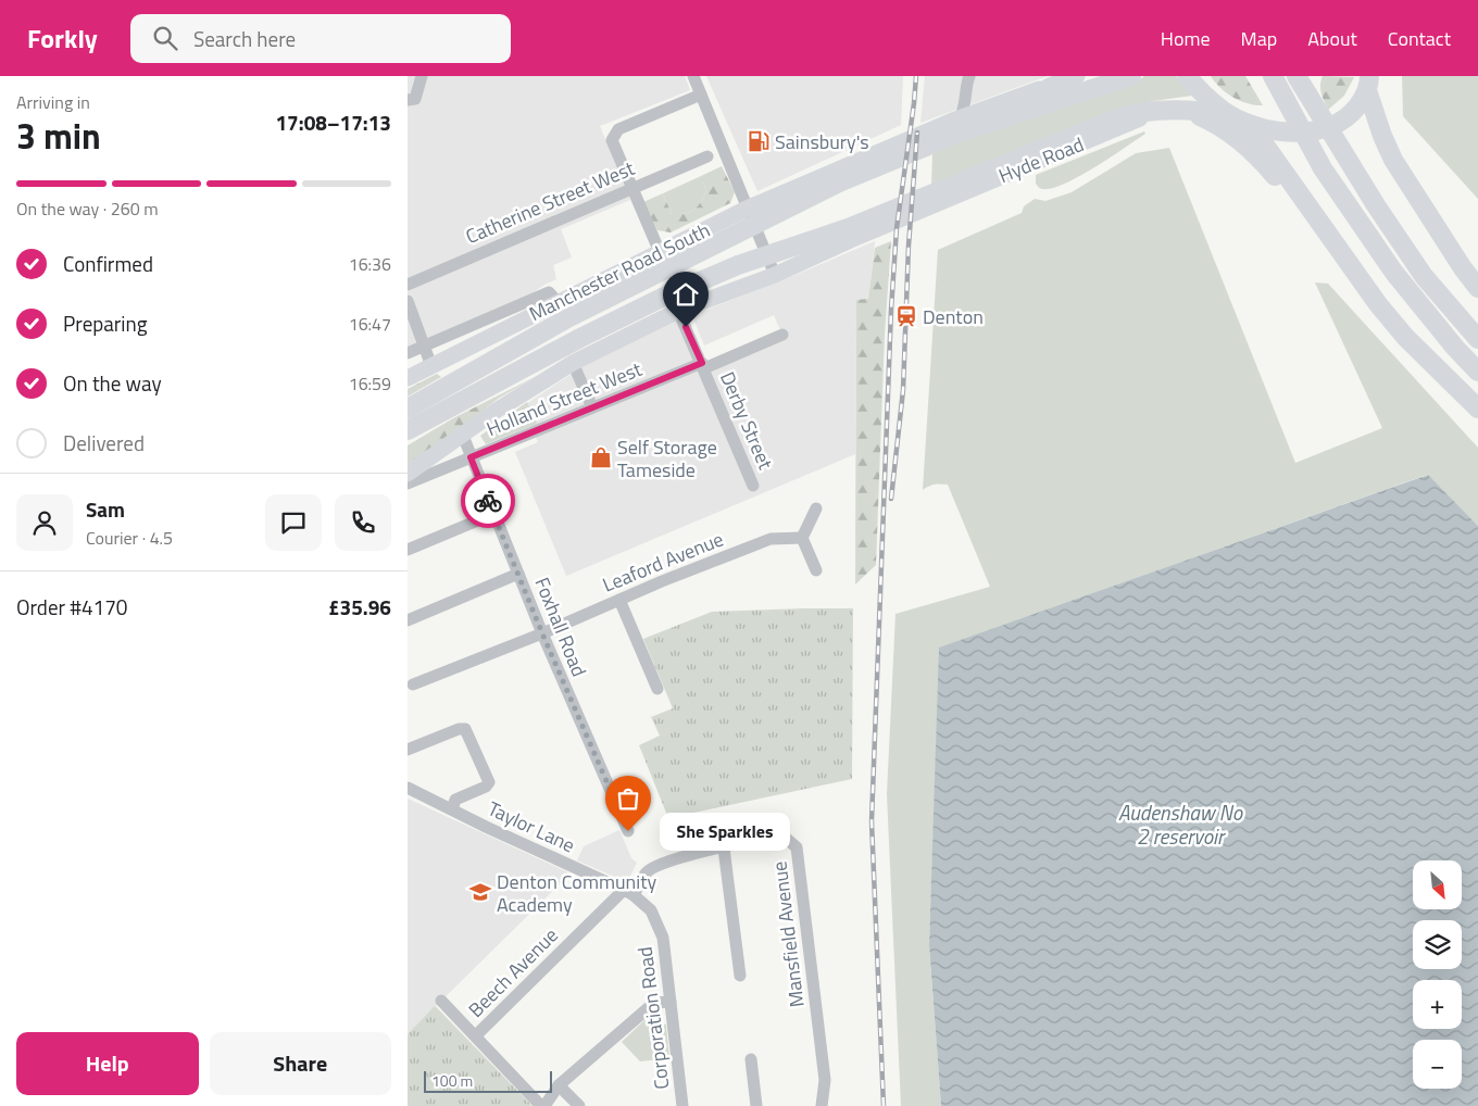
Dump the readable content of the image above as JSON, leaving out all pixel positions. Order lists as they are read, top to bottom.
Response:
{
  "streets": {
    "main road": ["Hyde Road", "Manchester Road South"],
    "street": [
      "Catherine Street West",
      "Holland Street West",
      "Derby Street",
      "Leaford Avenue",
      "Foxhall Road",
      "Taylor Lane",
      "Mansfield Avenue",
      "Beech Avenue",
      "Corporation Road"
    ]
  },
  "crossings": [
    ["Hyde Road", "Derby Street"],
    ["Hyde Road", "Foxhall Road"],
    ["Holland Street West", "Derby Street"],
    ["Holland Street West", "Foxhall Road"],
    ["Leaford Avenue", "Foxhall Road"],
    ["Taylor Lane", "Mansfield Avenue"],
    ["Taylor Lane", "Beech Avenue"],
    ["Taylor Lane", "Corporation Road"],
    ["Mansfield Avenue", "Beech Avenue"]
  ],
  "water": ["Audenshaw No 2 reservoir"],
  "places": {
    "fuel station": ["Sainsbury's"],
    "station": ["Denton"],
    "shop": ["Self Storage Tameside"],
    "other": ["She Sparkles"],
    "school or university": ["Denton Community Academy"]
  },
  "scale_bar": "100 m",
  "north": "bottom right",
  "page": {
    "header": "Forkly",
    "search": "Search here",
    "nav": [
      "Home",
      "Map",
      "About",
      "Contact"
    ],
    "heading": ["3 min", "Arriving in", "17:08–17:13"],
    "panel": [
      "Sam",
      "Courier · 4.5",
      "Order #4170",
      "£35.96"
    ],
    "bar": "On the way · 260 m",
    "list": [
      ["Confirmed", "16:36"],
      ["Preparing", "16:47"],
      ["On the way", "16:59"],
      "Delivered"
    ],
    "bubble": "She Sparkles",
    "map_buttons": ["+", "−"],
    "buttons": ["Help", "Share"],
    "scale": "100 m"
  }
}
